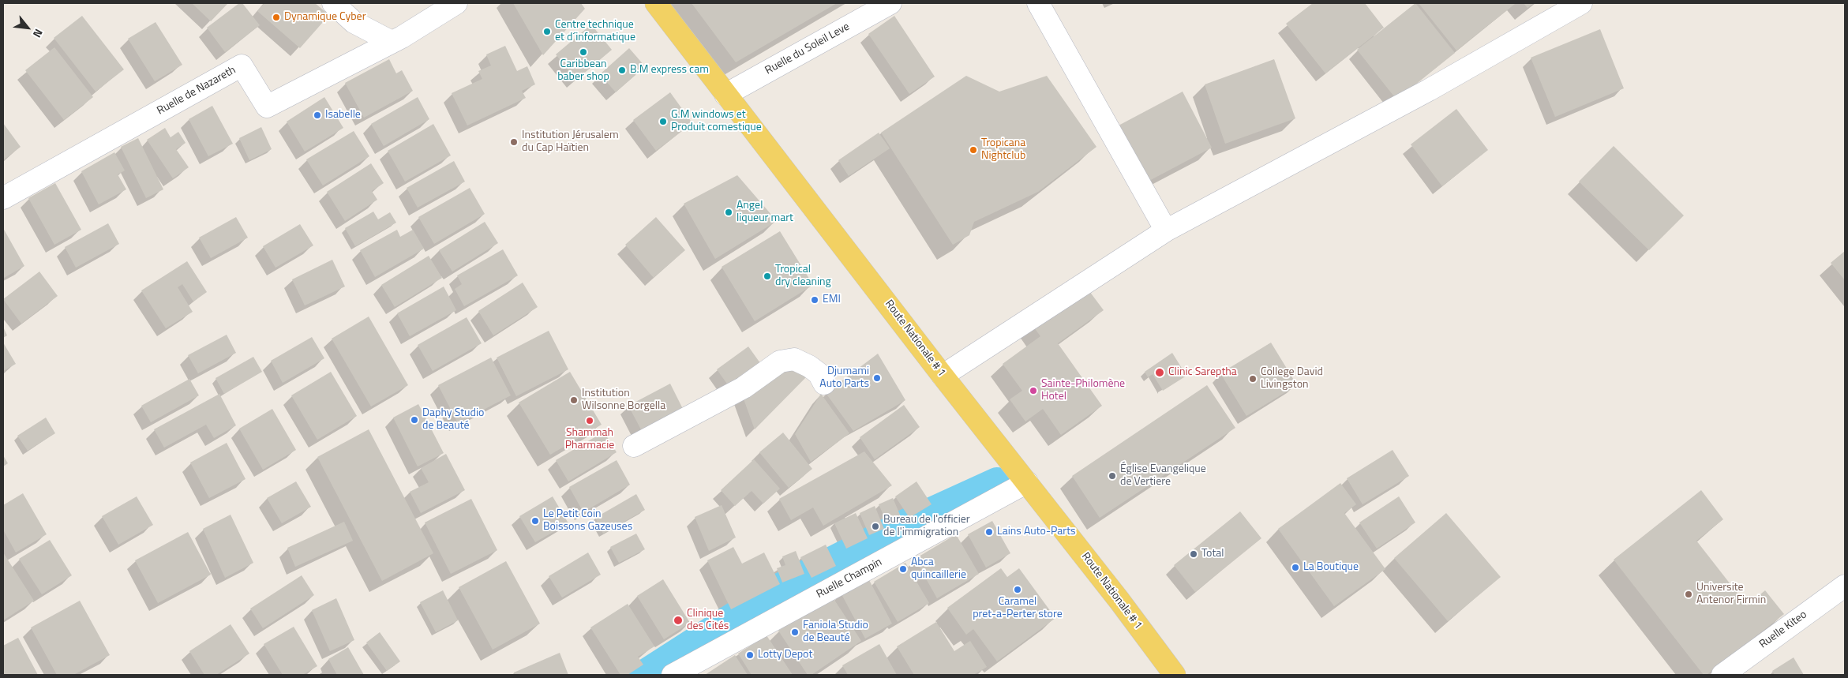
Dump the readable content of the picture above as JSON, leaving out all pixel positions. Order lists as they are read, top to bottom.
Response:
{
  "streets": {
    "main road": ["Route Nationale # 1"],
    "street": [
      "Ruelle du Soleil Leve",
      "Ruelle de Nazareth",
      "Ruelle Champin",
      "Ruelle Kiteo"
    ]
  },
  "crossings": [
    ["Ruelle du Soleil Leve", "Route Nationale # 1"],
    ["Route Nationale # 1", "Ruelle Champin"]
  ],
  "places": [
    "Dynamique Cyber",
    "Centre technique et d´informatique",
    "Caribbean baber shop",
    "B.M express cam",
    "Isabelle",
    "G.M windows et Produit comestique",
    "Institution Jérusalem du Cap Haïtien",
    "Tropicana Nightclub",
    "Angel liqueur mart",
    "Tropical dry cleaning",
    "EMI",
    "Clinic Sareptha",
    "Djumami Auto Parts",
    "College David Livingston",
    "Sainte-Philomène Hotel",
    "Institution Wilsonne Borgella",
    "Daphy Studio de Beauté",
    "Shammah Pharmacie",
    "Église Evangelique de Vertiere",
    "Le Petit Coin Boissons Gazeuses",
    "Bureau de l'officier de l'immigration",
    "Lains Auto-Parts",
    "Total",
    "La Boutique",
    "Abca quincaillerie",
    "Caramel pret-a-Perter store",
    "Universite Antenor Firmin",
    "Clinique des Cités",
    "Faniola Studio de Beauté",
    "Lotty Depot"
  ],
  "north": "bottom right"
}
